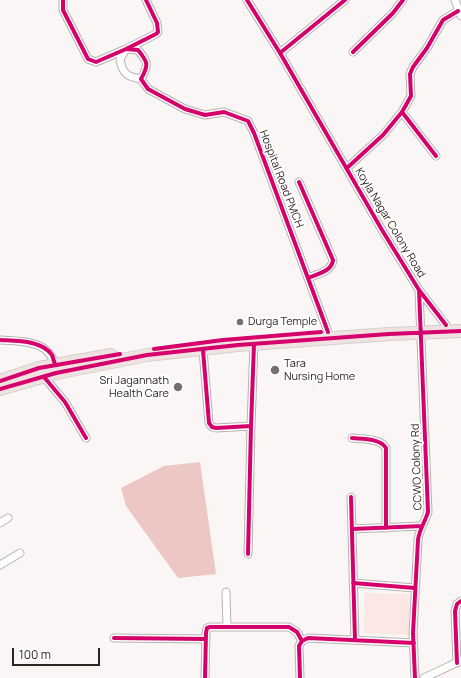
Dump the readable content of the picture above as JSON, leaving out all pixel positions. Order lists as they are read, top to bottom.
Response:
{
  "streets": {
    "street": ["Hospital Road PMCH", "Koyla Nagar Colony Road", "CCWO Colony Rd"]
  },
  "crossings": [
    ["Koyla Nagar Colony Road", "CCWO Colony Rd"]
  ],
  "places": ["Durga Temple", "Tara Nursing Home", "Sri Jagannath Health Care"],
  "scale_bar": "100 m"
}
